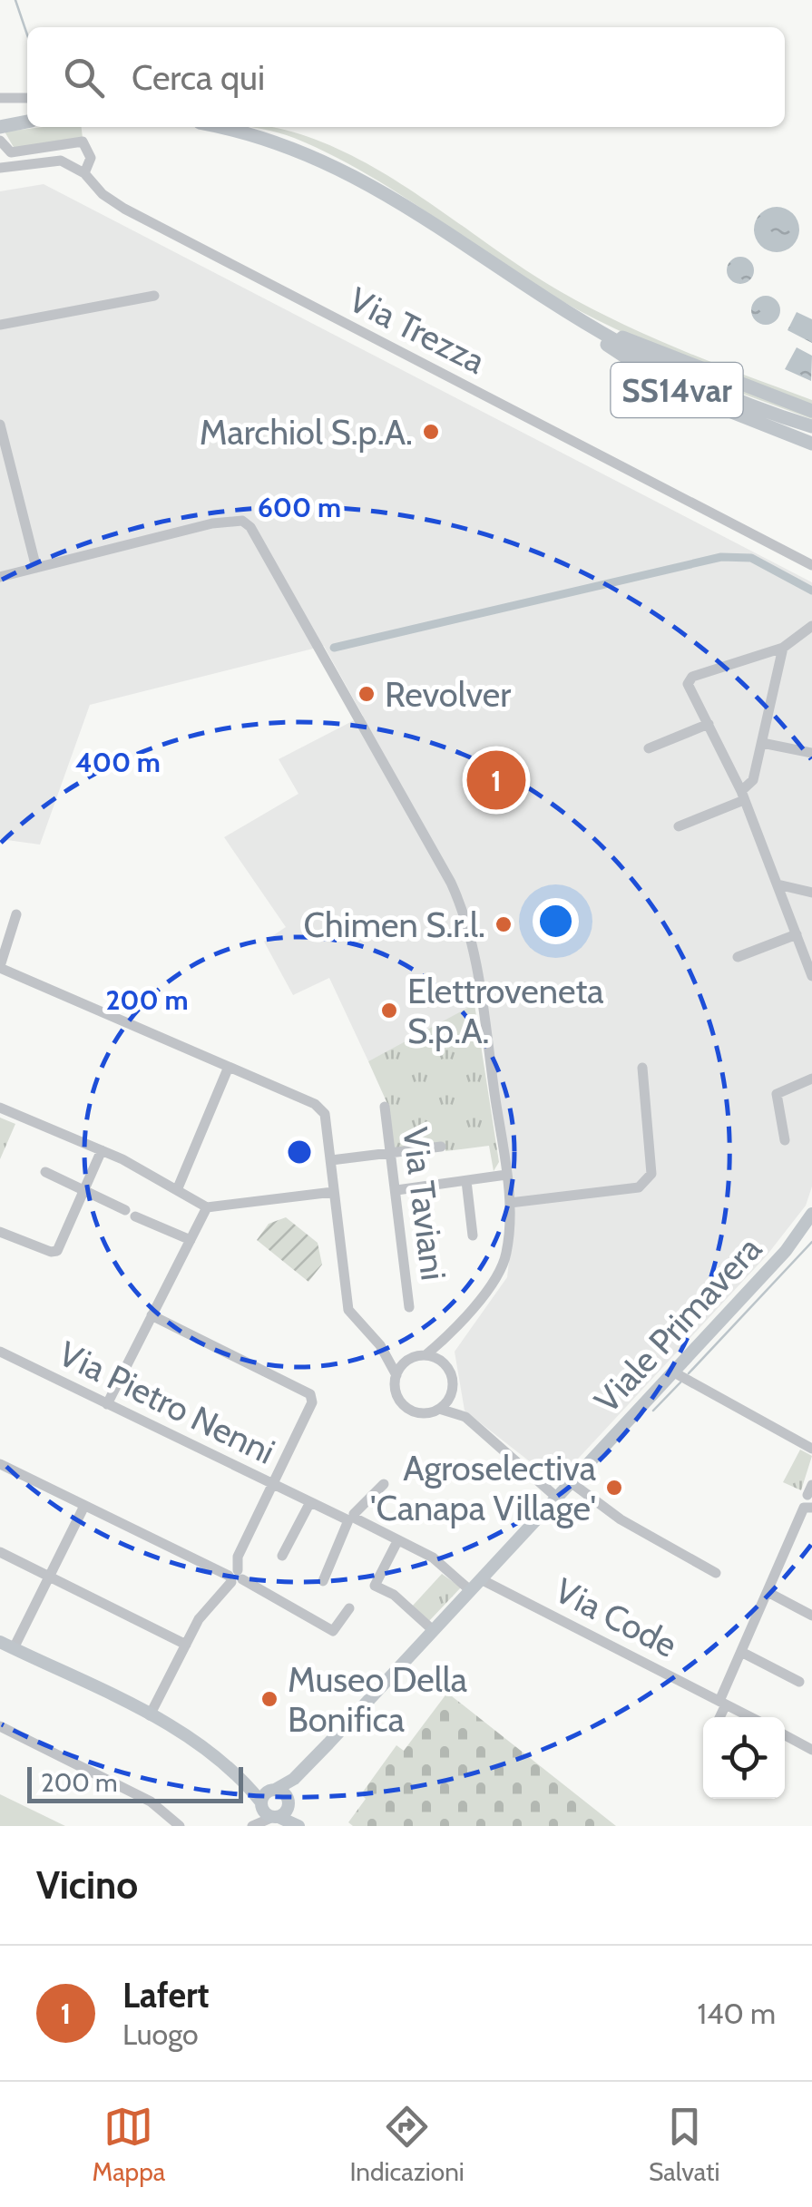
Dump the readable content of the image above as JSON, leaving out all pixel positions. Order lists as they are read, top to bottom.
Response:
{
  "streets": {
    "highway": ["SS14var"],
    "main road": ["Viale Primavera"],
    "street": [
      "Via Trezza",
      "Via Taviani",
      "Via Pietro Nenni",
      "Via Code"
    ]
  },
  "crossings": [
    ["Viale Primavera", "Via Code"]
  ],
  "places": [
    "Marchiol S.p.A.",
    "Revolver",
    "Chimen S.r.l.",
    "Elettroveneta S.p.A.",
    "Agroselectiva 'Canapa Village'",
    "Museo Della Bonifica"
  ],
  "scale_bar": "200 m",
  "page": {
    "search": "Cerca qui",
    "pins": "1",
    "scale": "200 m",
    "heading": "Vicino",
    "list": [
      {
        "mark": "1",
        "name": "Lafert",
        "note": "Luogo",
        "value": "140 m"
      }
    ],
    "nav": ["Mappa", "Indicazioni", "Salvati"]
  },
  "rings": ["600 m", "400 m", "200 m"]
}
